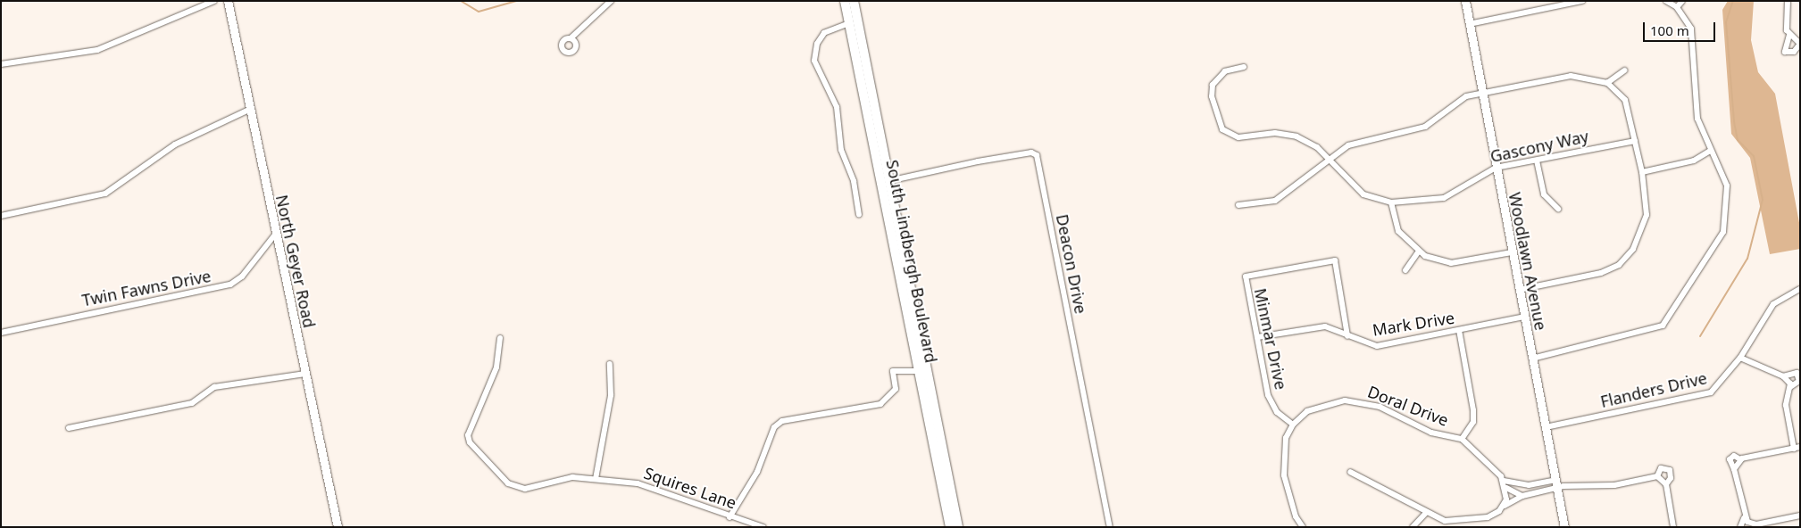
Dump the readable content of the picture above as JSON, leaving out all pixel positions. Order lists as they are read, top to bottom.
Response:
{
  "streets": {
    "main road": ["South Lindbergh Boulevard"],
    "street": [
      "Gascony Way",
      "North Geyer Road",
      "Woodlawn Avenue",
      "Deacon Drive",
      "Twin Fawns Drive",
      "Mark Drive",
      "Minmar Drive",
      "Flanders Drive",
      "Doral Drive",
      "Squires Lane"
    ]
  },
  "crossings": [
    ["Gascony Way", "Woodlawn Avenue"],
    ["North Geyer Road", "Twin Fawns Drive"],
    ["South Lindbergh Boulevard", "Deacon Drive"],
    ["Woodlawn Avenue", "Mark Drive"],
    ["Woodlawn Avenue", "Flanders Drive"],
    ["Mark Drive", "Minmar Drive"],
    ["Minmar Drive", "Doral Drive"]
  ],
  "scale_bar": "100 m"
}
